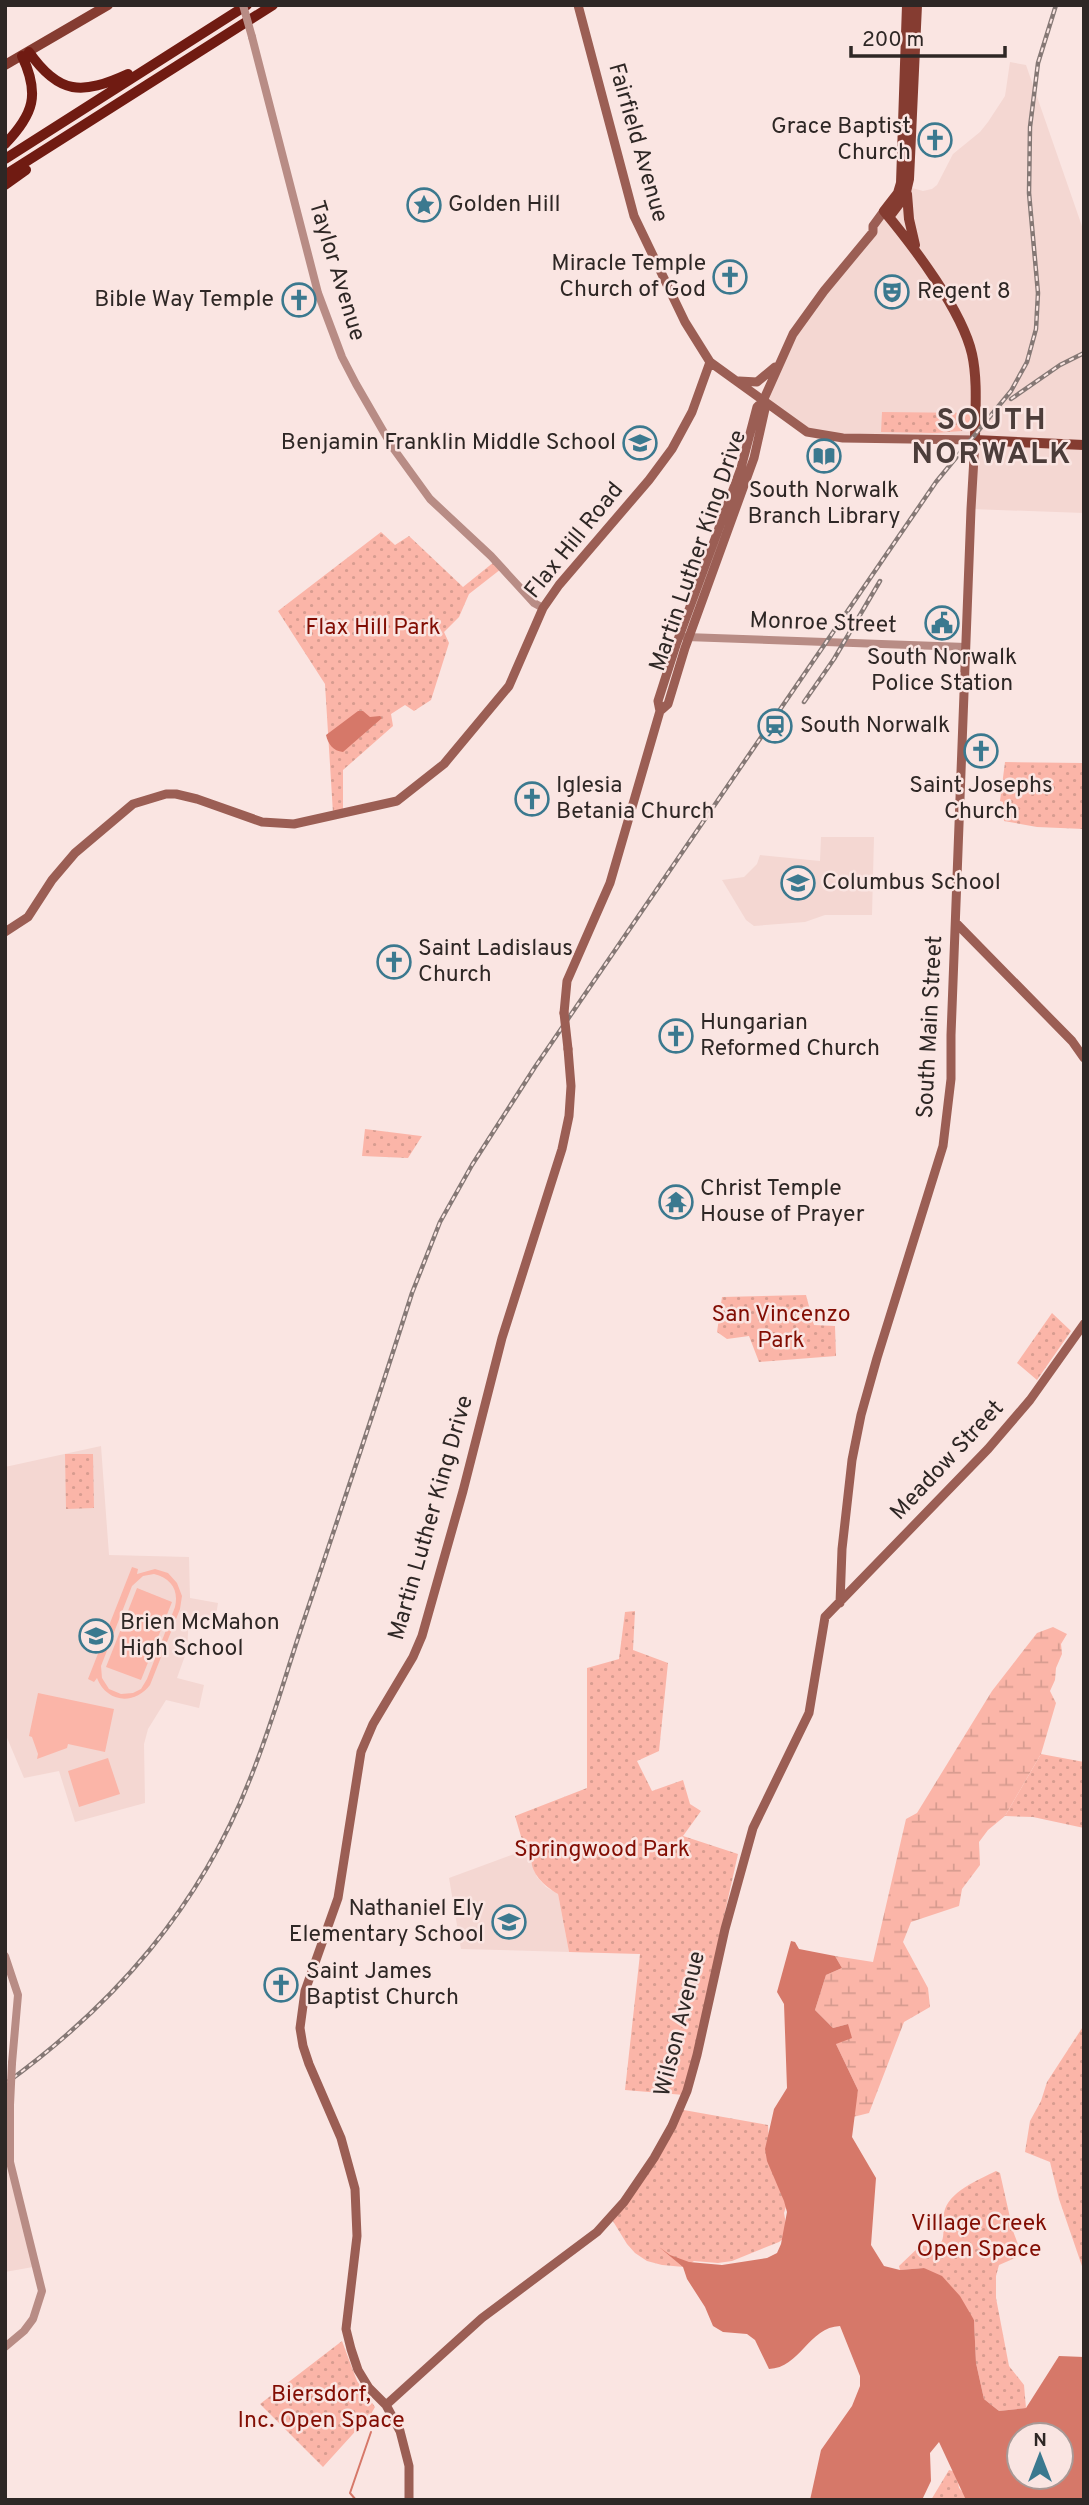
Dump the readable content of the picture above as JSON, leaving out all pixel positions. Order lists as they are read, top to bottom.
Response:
{
  "streets": {
    "main road": [
      "Fairfield Avenue",
      "Flax Hill Road",
      "Martin Luther King Drive",
      "South Main Street",
      "Meadow Street",
      "Wilson Avenue"
    ],
    "street": ["Taylor Avenue", "Monroe Street"]
  },
  "crossings": [
    ["Fairfield Avenue", "Flax Hill Road"],
    ["Taylor Avenue", "Flax Hill Road"],
    ["Martin Luther King Drive", "Monroe Street"],
    ["Martin Luther King Drive", "Wilson Avenue"],
    ["Monroe Street", "South Main Street"],
    ["South Main Street", "Meadow Street"],
    ["Meadow Street", "Wilson Avenue"]
  ],
  "districts": ["SOUTH NORWALK"],
  "parks": [
    "Flax Hill Park",
    "San Vincenzo Park",
    "Springwood Park",
    "Village Creek Open Space",
    "Biersdorf, Inc. Open Space"
  ],
  "places": {
    "church": [
      "Grace Baptist Church",
      "Miracle Temple Church of God",
      "Bible Way Temple",
      "Saint Josephs Church",
      "Iglesia Betania Church",
      "Saint Ladislaus Church",
      "Hungarian Reformed Church",
      "Saint James Baptist Church"
    ],
    "place": ["Golden Hill"],
    "theatre": ["Regent 8"],
    "school or university": [
      "Benjamin Franklin Middle School",
      "Columbus School",
      "Brien McMahon High School",
      "Nathaniel Ely Elementary School"
    ],
    "library": ["South Norwalk Branch Library"],
    "public building": ["South Norwalk Police Station"],
    "station": ["South Norwalk"],
    "temple": ["Christ Temple House of Prayer"]
  },
  "scale_bar": "200 m",
  "north": "top"
}
